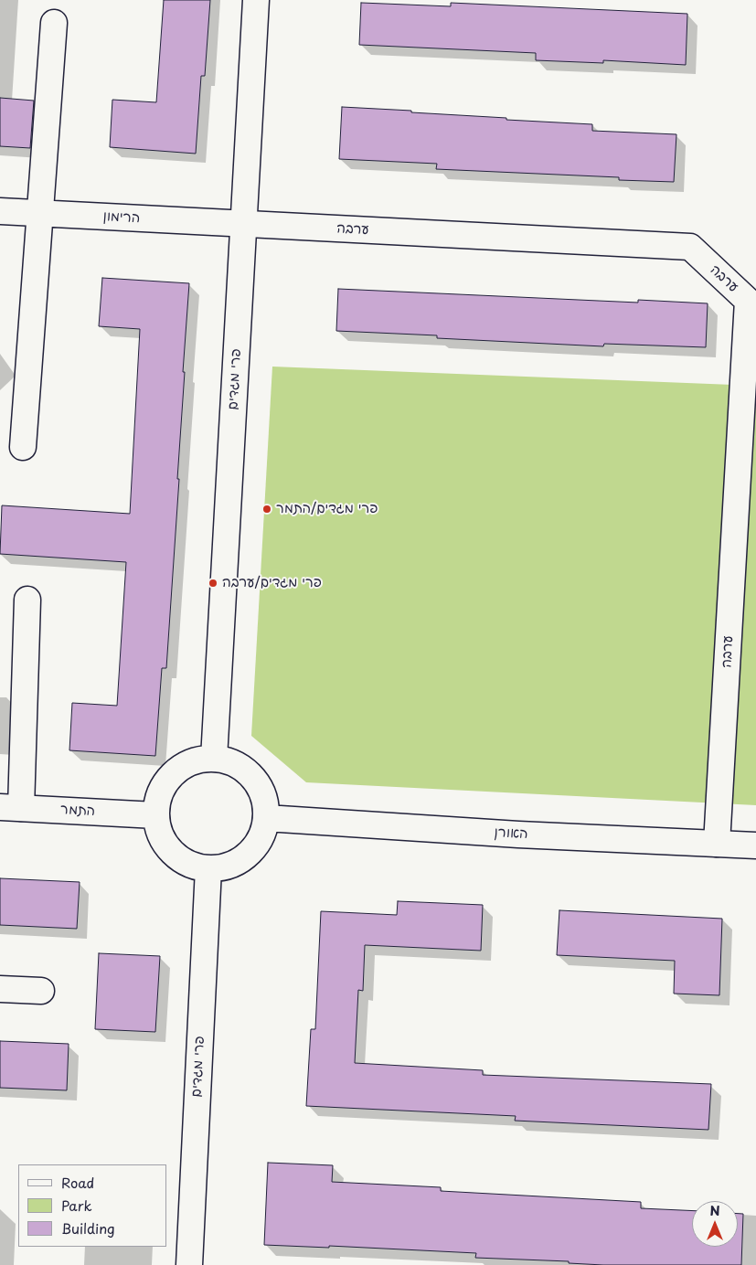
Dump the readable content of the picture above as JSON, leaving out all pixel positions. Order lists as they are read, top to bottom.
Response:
{
  "streets": {
    "street": [
      "הרימון",
      "ערבה",
      "פרי מגדים",
      "התמר",
      "האורן"
    ]
  },
  "crossings": [
    ["הרימון", "ערבה"],
    ["הרימון", "פרי מגדים"],
    ["ערבה", "פרי מגדים"],
    ["ערבה", "האורן"],
    ["פרי מגדים", "התמר"],
    ["פרי מגדים", "האורן"],
    ["התמר", "האורן"]
  ],
  "places": ["פרי מגדים/התמר", "פרי מגדים/ערבה"],
  "legend": ["Road", "Park", "Building"],
  "north": "top"
}
